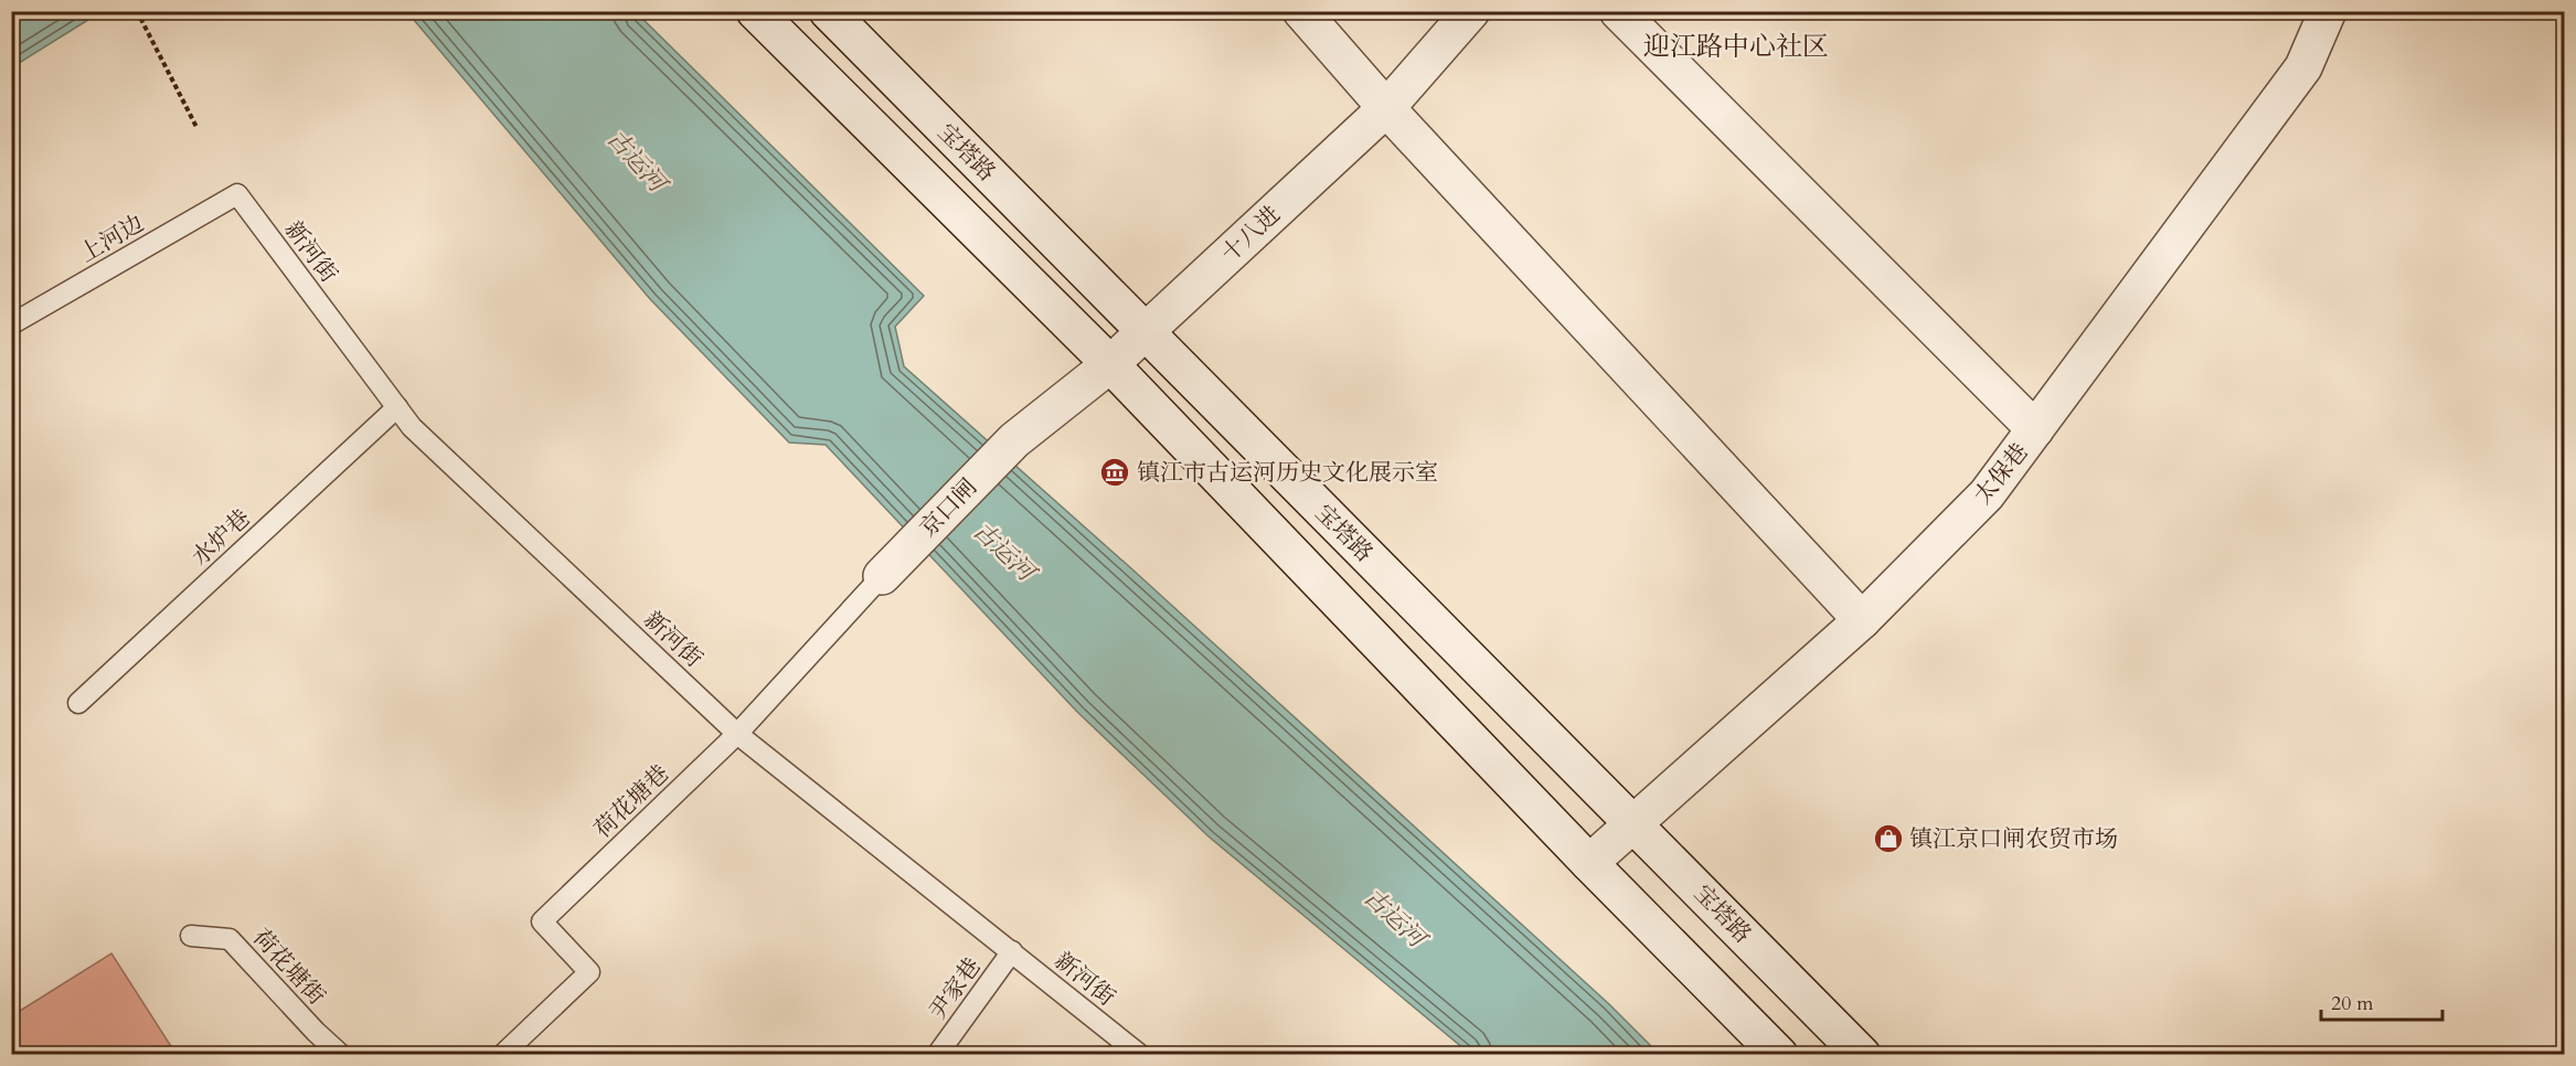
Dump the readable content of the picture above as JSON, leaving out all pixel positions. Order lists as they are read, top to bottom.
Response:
{
  "streets": {
    "street": [
      "宝塔路",
      "十八进",
      "太保巷",
      "京口闸"
    ],
    "lane": [
      "上河边",
      "新河街",
      "水炉巷",
      "荷花塘巷",
      "荷花塘街",
      "尹家巷"
    ]
  },
  "crossings": [
    ["宝塔路", "十八进"],
    ["宝塔路", "太保巷"],
    ["十八进", "京口闸"],
    ["上河边", "新河街"],
    ["新河街", "水炉巷"],
    ["新河街", "荷花塘巷"],
    ["新河街", "尹家巷"],
    ["京口闸", "荷花塘巷"]
  ],
  "districts": ["迎江路中心社区"],
  "water": ["古运河"],
  "places": {
    "museum": ["镇江市古运河历史文化展示室"],
    "shop": ["镇江京口闸农贸市场"]
  },
  "scale_bar": "20 m"
}
